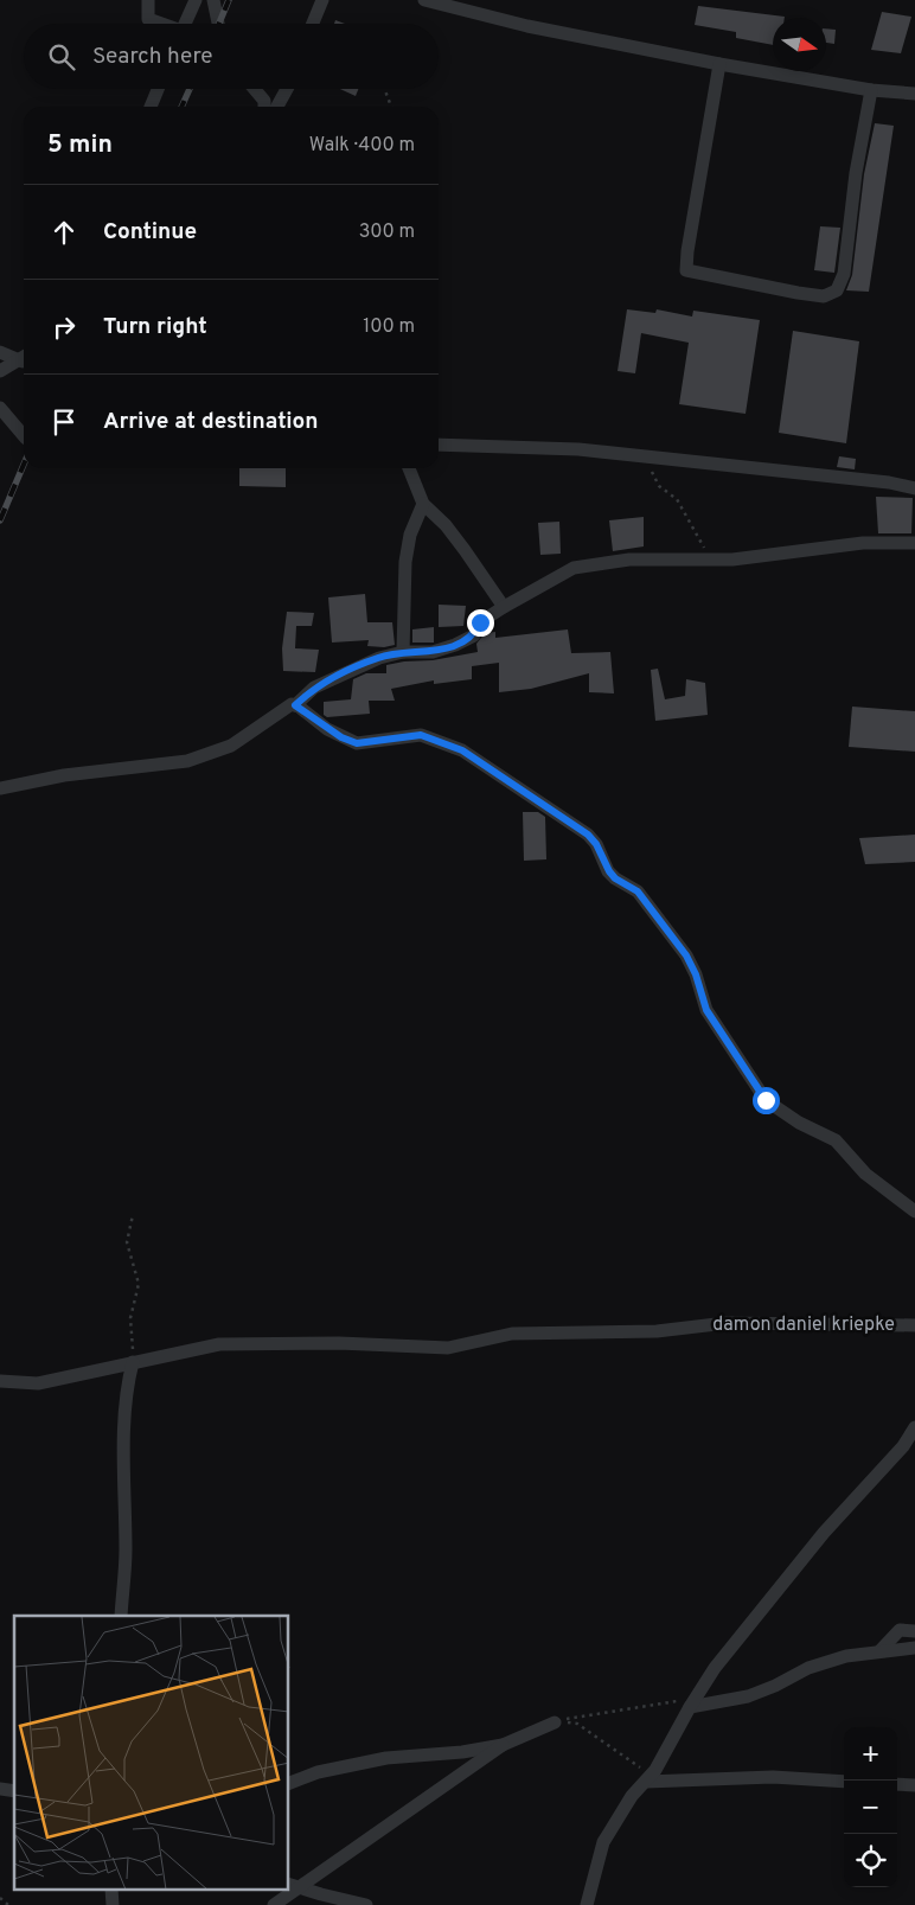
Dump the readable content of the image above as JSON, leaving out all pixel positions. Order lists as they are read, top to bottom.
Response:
{
  "streets": {
    "street": ["damon daniel kriepke"]
  },
  "north": "right",
  "page": {
    "search": "Search here",
    "heading": ["5 min", "Walk · 400 m"],
    "list": [
      ["Continue", "300 m"],
      ["Turn right", "100 m"],
      "Arrive at destination"
    ],
    "map_buttons": ["+", "−"]
  }
}
